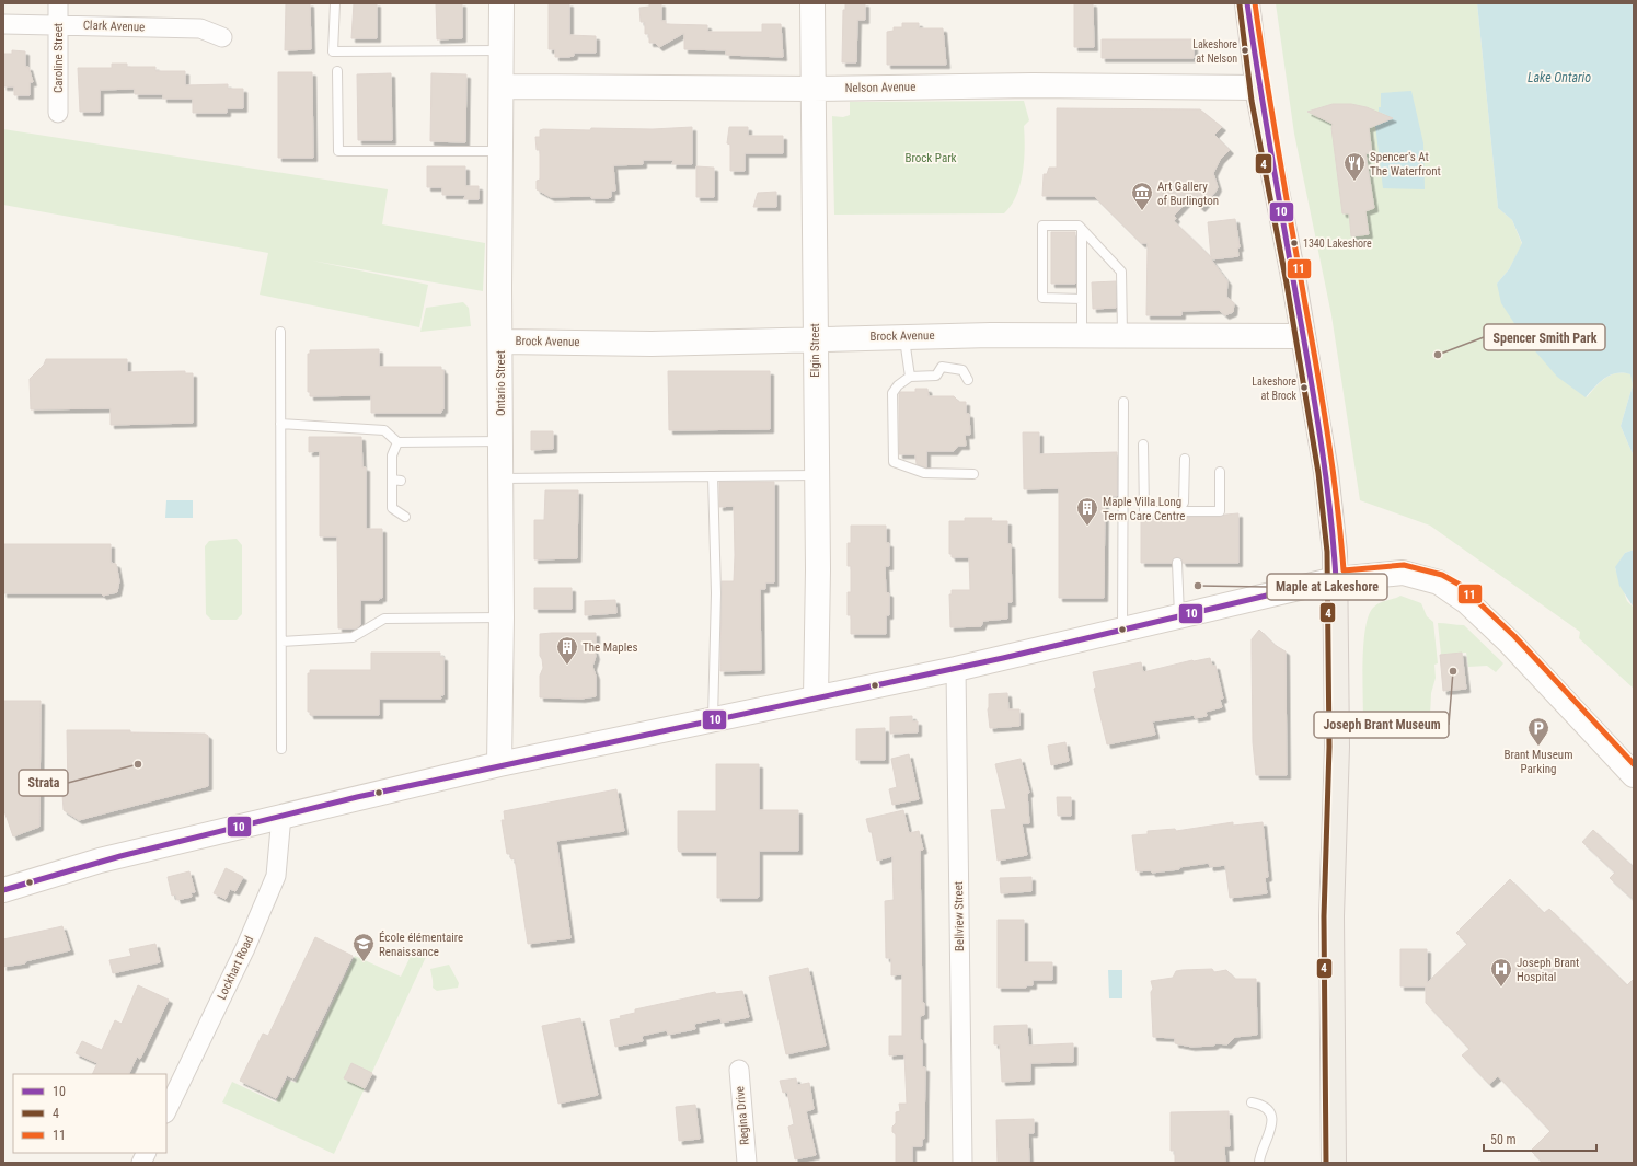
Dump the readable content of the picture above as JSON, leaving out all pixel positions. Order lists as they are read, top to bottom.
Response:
{
  "streets": {
    "street": [
      "Clark Avenue",
      "Caroline Street",
      "Nelson Avenue",
      "Brock Avenue",
      "Elgin Street",
      "Ontario Street",
      "Bellview Street",
      "Lockhart Road",
      "Regina Drive"
    ]
  },
  "crossings": [
    ["Clark Avenue", "Caroline Street"],
    ["Nelson Avenue", "Elgin Street"],
    ["Nelson Avenue", "Ontario Street"],
    ["Brock Avenue", "Elgin Street"],
    ["Brock Avenue", "Ontario Street"]
  ],
  "water": ["Lake Ontario"],
  "parks": ["Brock Park"],
  "places": {
    "other": [
      "Lakeshore at Nelson",
      "1340 Lakeshore",
      "Spencer Smith Park",
      "Lakeshore at Brock",
      "Maple at Lakeshore",
      "Joseph Brant Museum",
      "Strata"
    ],
    "restaurant": ["Spencer's At The Waterfront"],
    "museum": ["Art Gallery of Burlington"],
    "building": ["Maple Villa Long Term Care Centre", "The Maples"],
    "parking": ["Brant Museum Parking"],
    "school or university": ["École élémentaire Renaissance"],
    "hospital": ["Joseph Brant Hospital"]
  },
  "lines": ["transit line 10", "transit line 11", "transit line 4"],
  "legend": ["10", "4", "11"],
  "scale_bar": "50 m"
}
